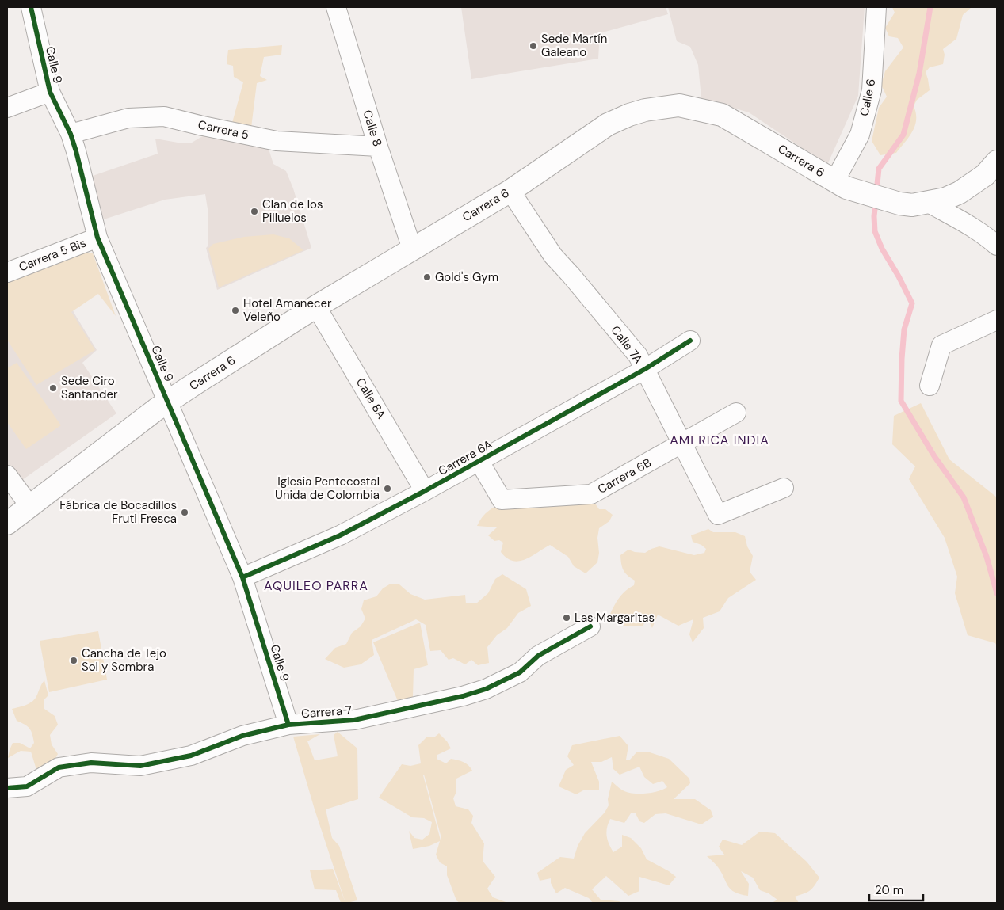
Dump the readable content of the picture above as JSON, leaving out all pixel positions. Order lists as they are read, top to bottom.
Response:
{
  "streets": {
    "main road": ["Carrera 6"],
    "street": [
      "Calle 9",
      "Calle 6",
      "Calle 8",
      "Carrera 5",
      "Carrera 5 Bis",
      "Calle 7A",
      "Calle 8A",
      "Carrera 6A",
      "Carrera 6B",
      "Carrera 7"
    ]
  },
  "crossings": [
    ["Calle 9", "Carrera 5"],
    ["Calle 9", "Carrera 6"],
    ["Calle 9", "Carrera 5 Bis"],
    ["Calle 9", "Carrera 6A"],
    ["Calle 9", "Carrera 7"],
    ["Calle 6", "Carrera 6"],
    ["Calle 8", "Carrera 5"],
    ["Calle 8", "Carrera 6"],
    ["Carrera 6", "Calle 7A"],
    ["Carrera 6", "Calle 8A"],
    ["Calle 7A", "Carrera 6A"],
    ["Calle 7A", "Carrera 6B"],
    ["Calle 8A", "Carrera 6A"],
    ["Carrera 6A", "Carrera 6B"]
  ],
  "districts": ["AMERICA INDIA", "AQUILEO PARRA"],
  "places": [
    "Sede Martín Galeano",
    "Clan de los Pilluelos",
    "Gold's Gym",
    "Hotel Amanecer Veleño",
    "Sede Ciro Santander",
    "Iglesia Pentecostal Unida de Colombia",
    "Fábrica de Bocadillos Fruti Fresca",
    "Las Margaritas",
    "Cancha de Tejo Sol y Sombra"
  ],
  "scale_bar": "20 m"
}
